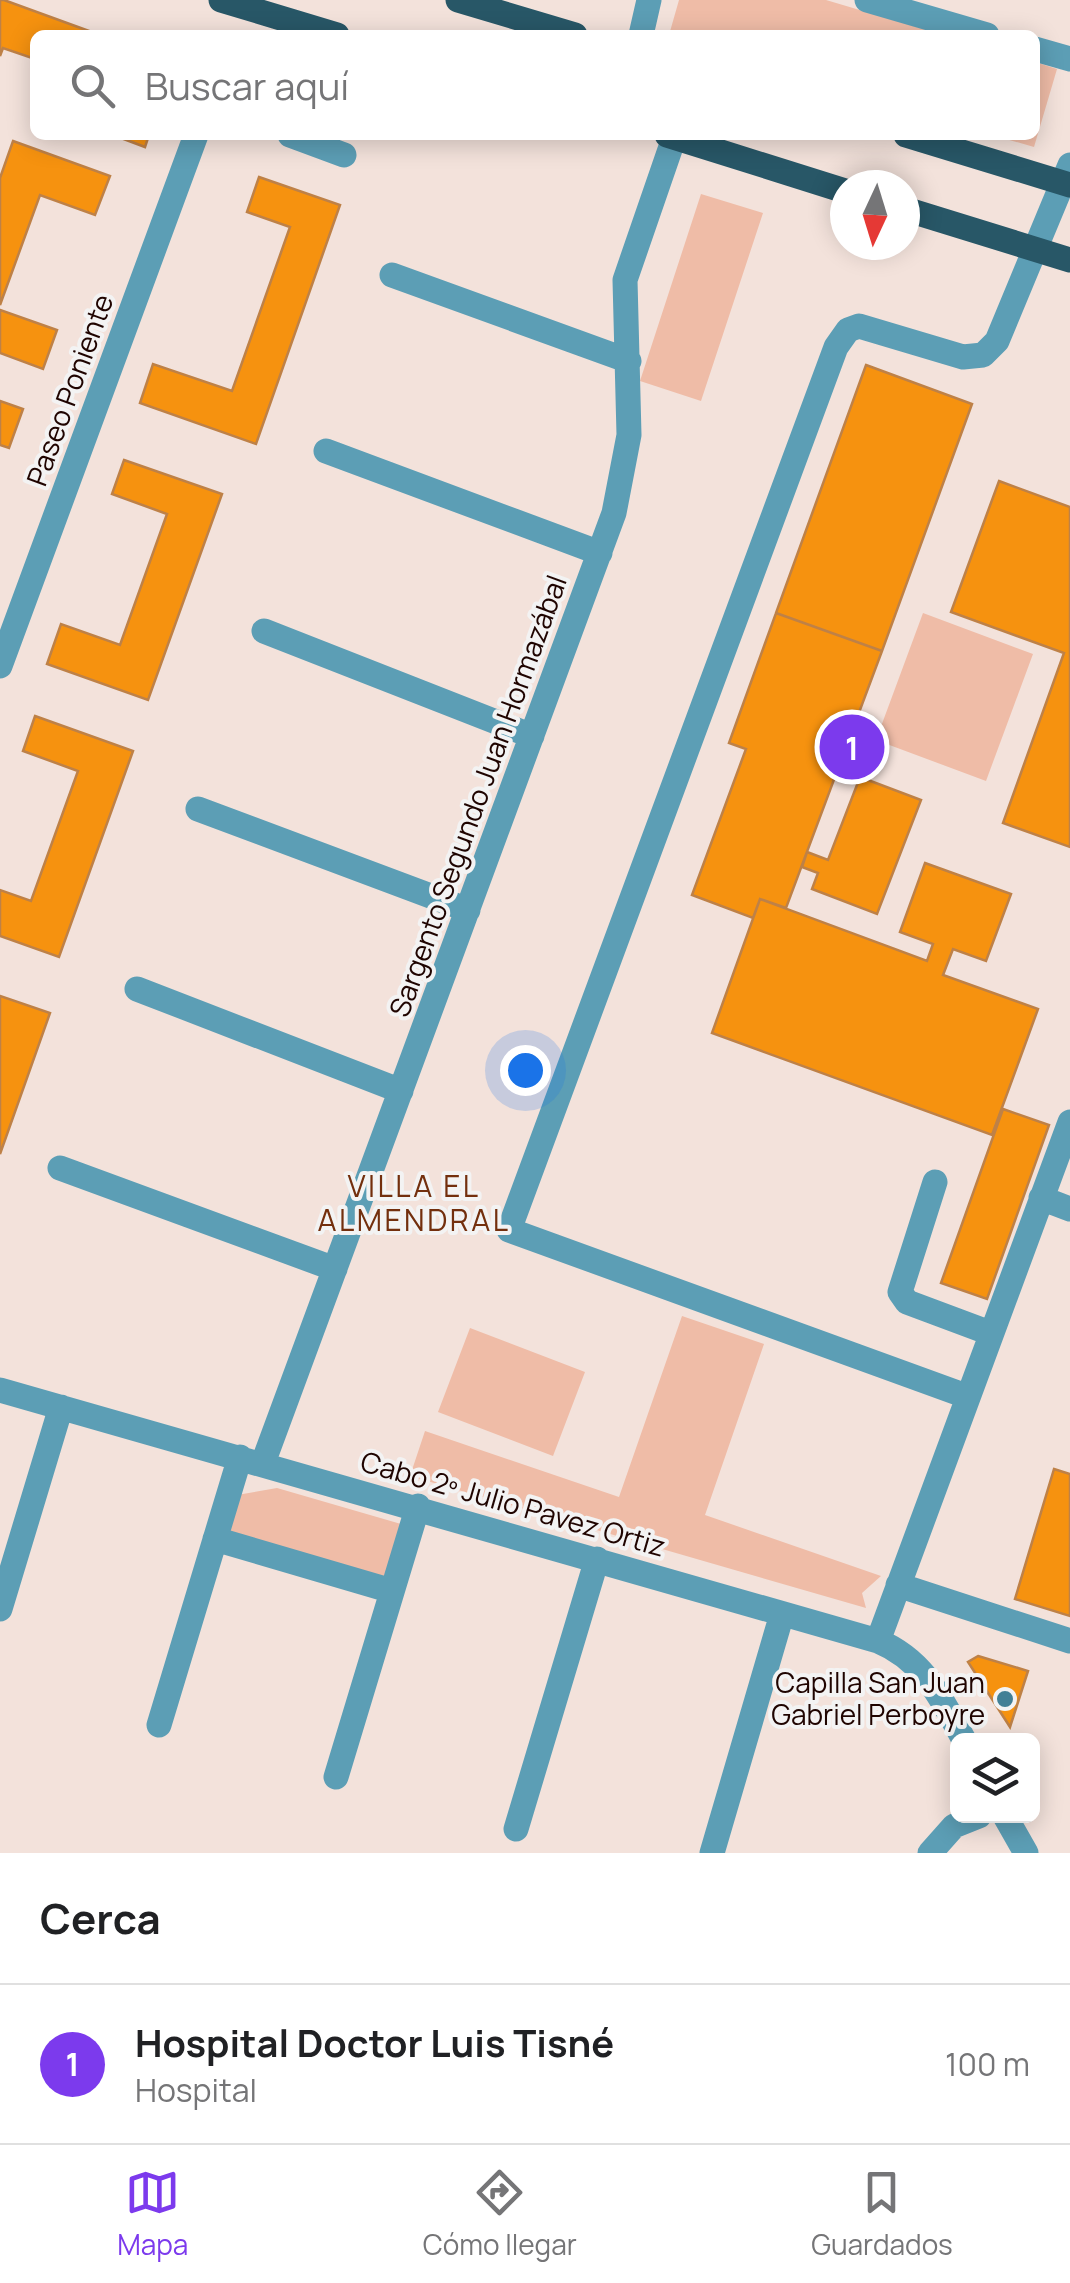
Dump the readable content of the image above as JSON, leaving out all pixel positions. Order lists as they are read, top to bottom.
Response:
{
  "streets": {
    "street": ["Paseo Poniente", "Sargento Segundo Juan Hormazábal", "Cabo 2º Julio Pavez Ortiz"]
  },
  "crossings": [
    ["Sargento Segundo Juan Hormazábal", "Cabo 2º Julio Pavez Ortiz"]
  ],
  "districts": ["VILLA EL ALMENDRAL"],
  "places": ["Capilla San Juan Gabriel Perboyre"],
  "north": "bottom",
  "page": {
    "search": "Buscar aquí",
    "pins": "1",
    "heading": "Cerca",
    "list": [
      {
        "mark": "1",
        "name": "Hospital Doctor Luis Tisné",
        "note": "Hospital",
        "value": "100 m"
      }
    ],
    "nav": ["Mapa", "Cómo llegar", "Guardados"]
  }
}
